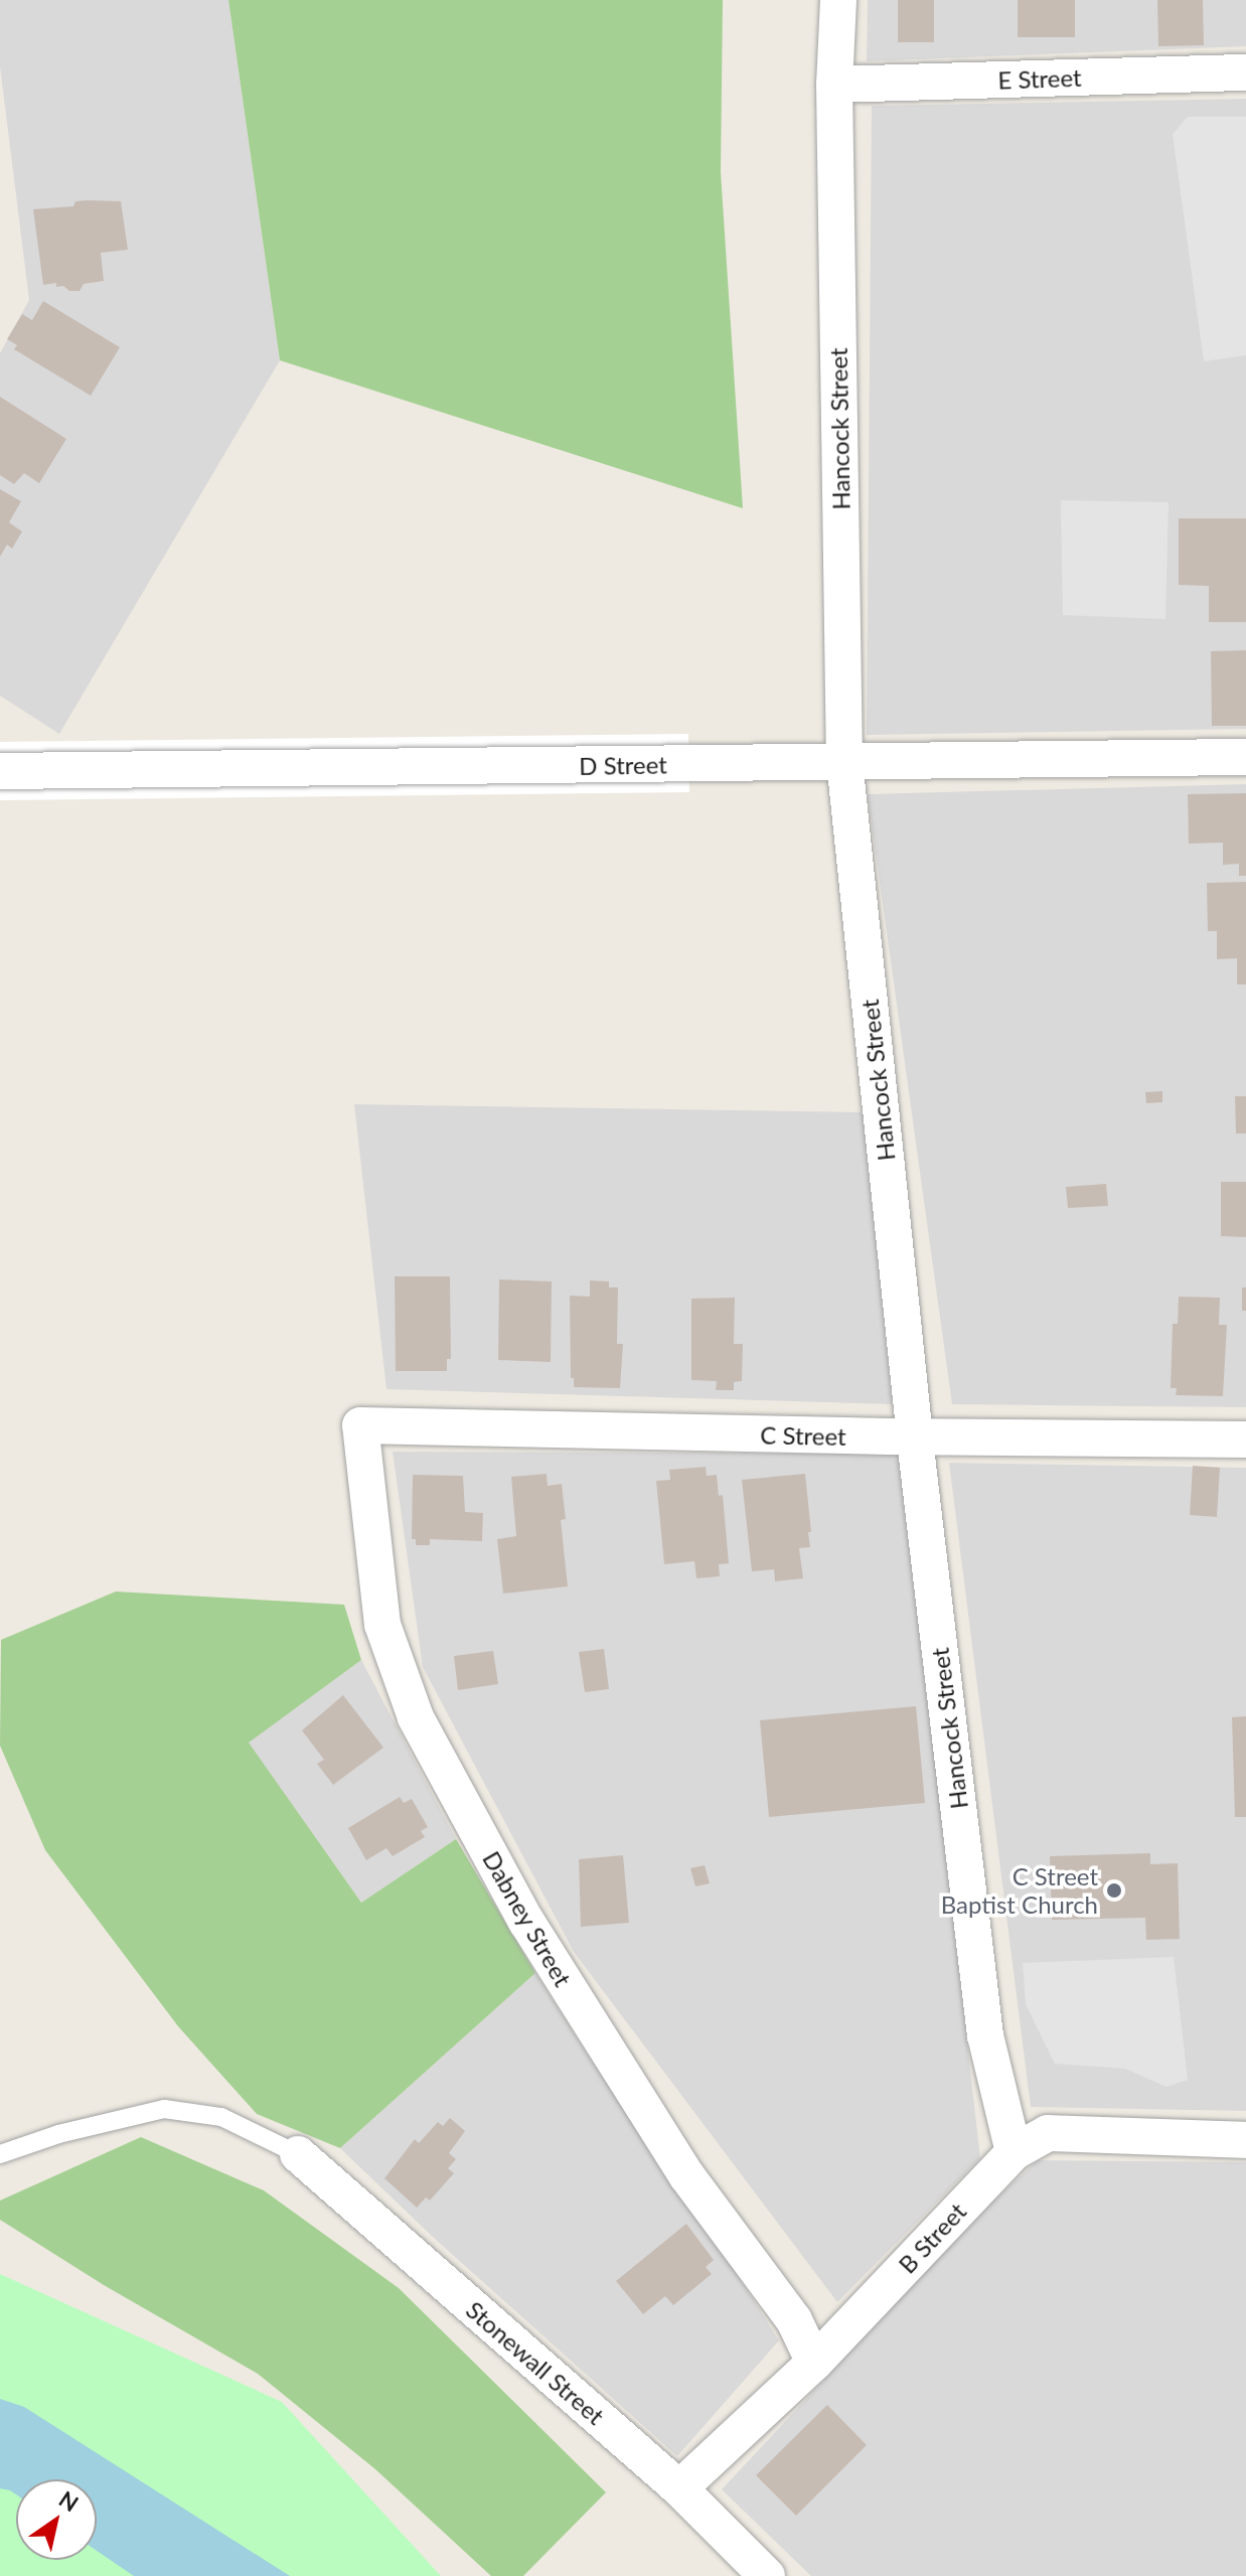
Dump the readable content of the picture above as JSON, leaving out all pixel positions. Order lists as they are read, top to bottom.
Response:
{
  "streets": {
    "street": [
      "E Street",
      "Hancock Street",
      "D Street",
      "C Street",
      "Dabney Street",
      "B Street",
      "Stonewall Street"
    ]
  },
  "crossings": [
    ["E Street", "Hancock Street"],
    ["Hancock Street", "D Street"],
    ["Hancock Street", "C Street"],
    ["Hancock Street", "B Street"],
    ["C Street", "Dabney Street"],
    ["Dabney Street", "B Street"],
    ["B Street", "Stonewall Street"]
  ],
  "places": ["C Street Baptist Church"],
  "north": "top right"
}
